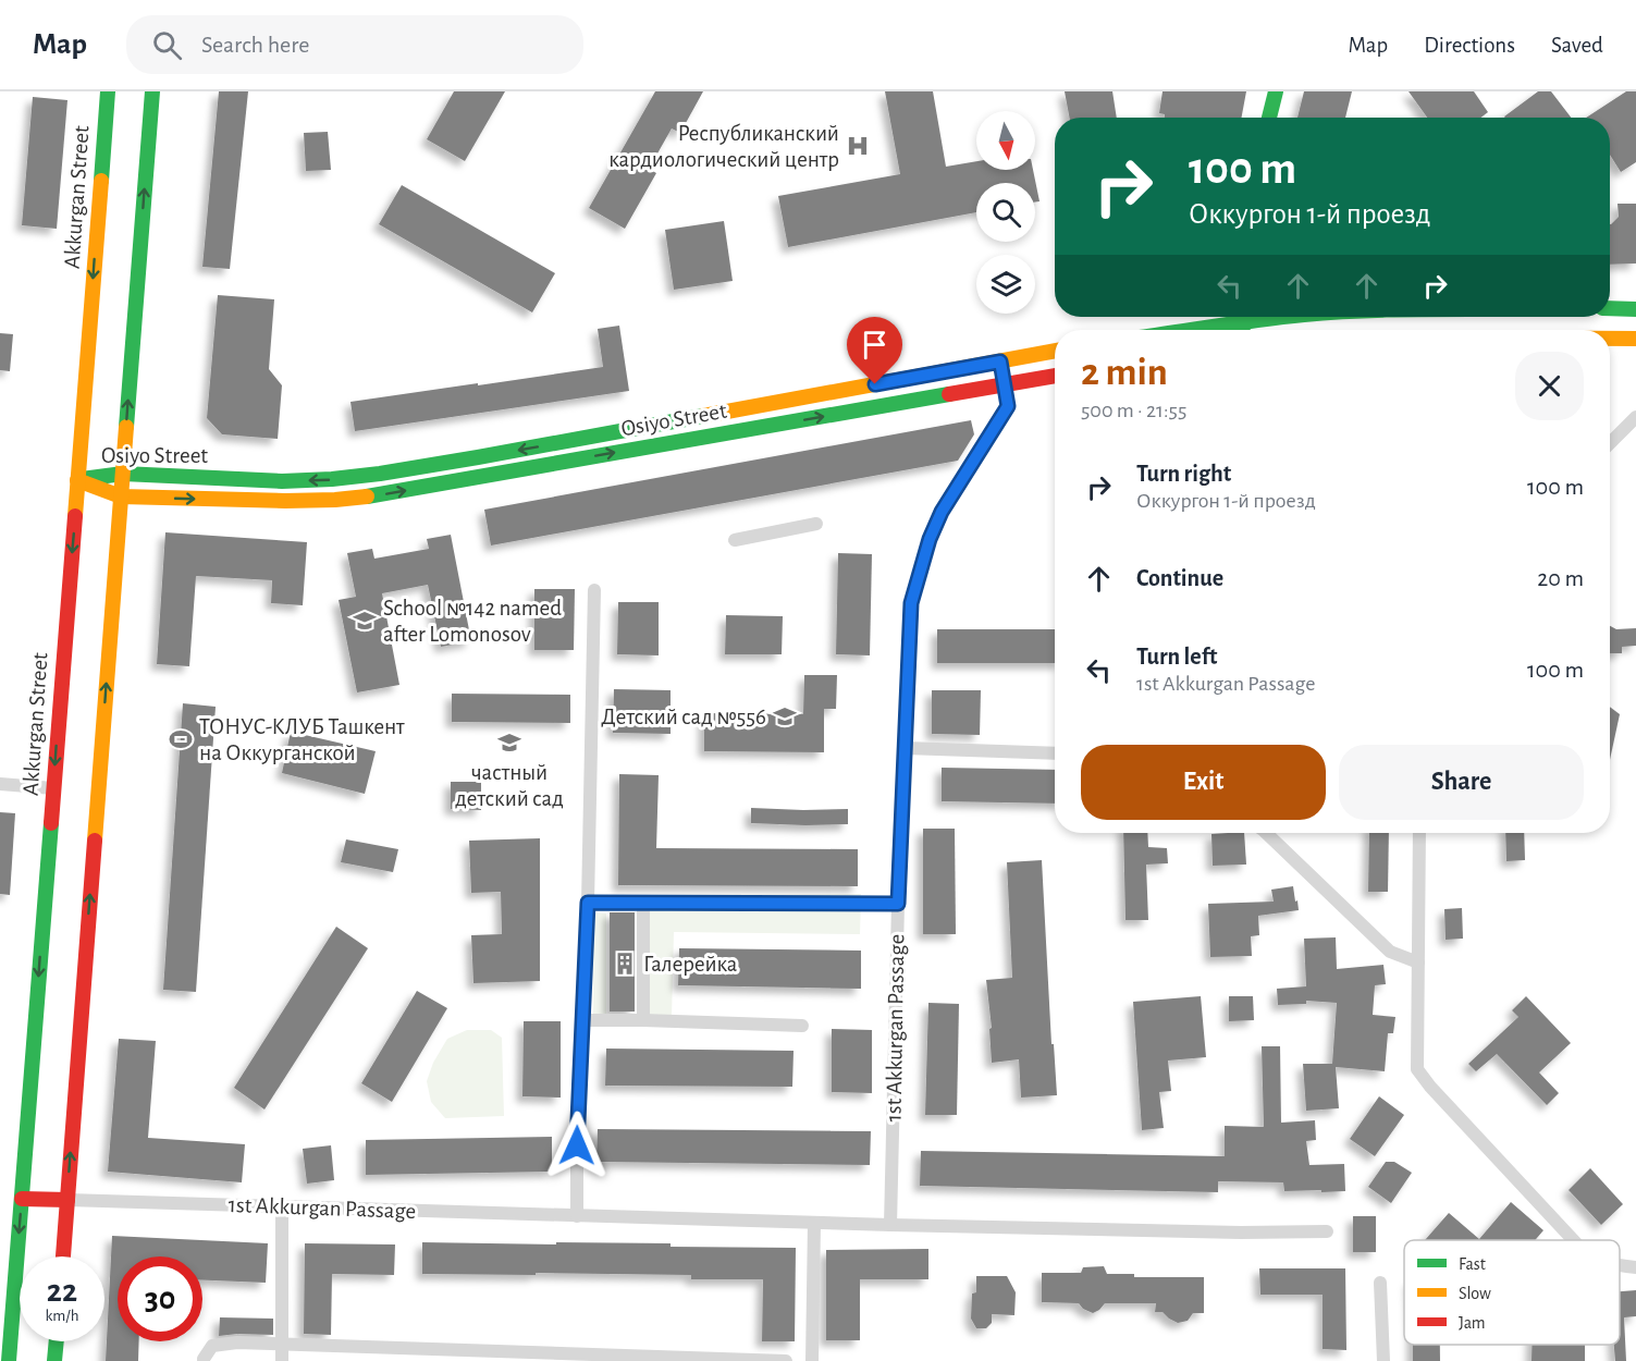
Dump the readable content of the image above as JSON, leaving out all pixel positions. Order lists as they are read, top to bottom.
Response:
{
  "streets": {
    "main road": ["Akkurgan Street", "Osiyo Street"],
    "street": ["1st Akkurgan Passage"]
  },
  "crossings": [
    ["Akkurgan Street", "Osiyo Street"],
    ["Osiyo Street", "1st Akkurgan Passage"]
  ],
  "places": {
    "hospital": ["Республиканский кардиологический центр"],
    "school or university": ["School №142 named after Lomonosov", "Детский сад №556", "частный детский сад"],
    "sports": ["ТОНУС-КЛУБ Ташкент на Оккурганской"],
    "building": ["Галерейка"]
  },
  "legend": ["Fast", "Slow", "Jam"],
  "north": "bottom",
  "page": {
    "header": "Map",
    "search": "Search here",
    "nav": ["Map", "Directions", "Saved"],
    "turn": ["100 m", "Оккургон 1-й проезд"],
    "heading": ["2 min", "500 m · 21:55"],
    "list": [
      {
        "name": "Turn right",
        "note": "Оккургон 1-й проезд",
        "value": "100 m"
      },
      {
        "name": "Continue",
        "value": "20 m"
      },
      {
        "name": "Turn left",
        "note": "1st Akkurgan Passage",
        "value": "100 m"
      }
    ],
    "buttons": ["Exit", "Share"],
    "speed": "22 km/h",
    "limit": "30"
  }
}
